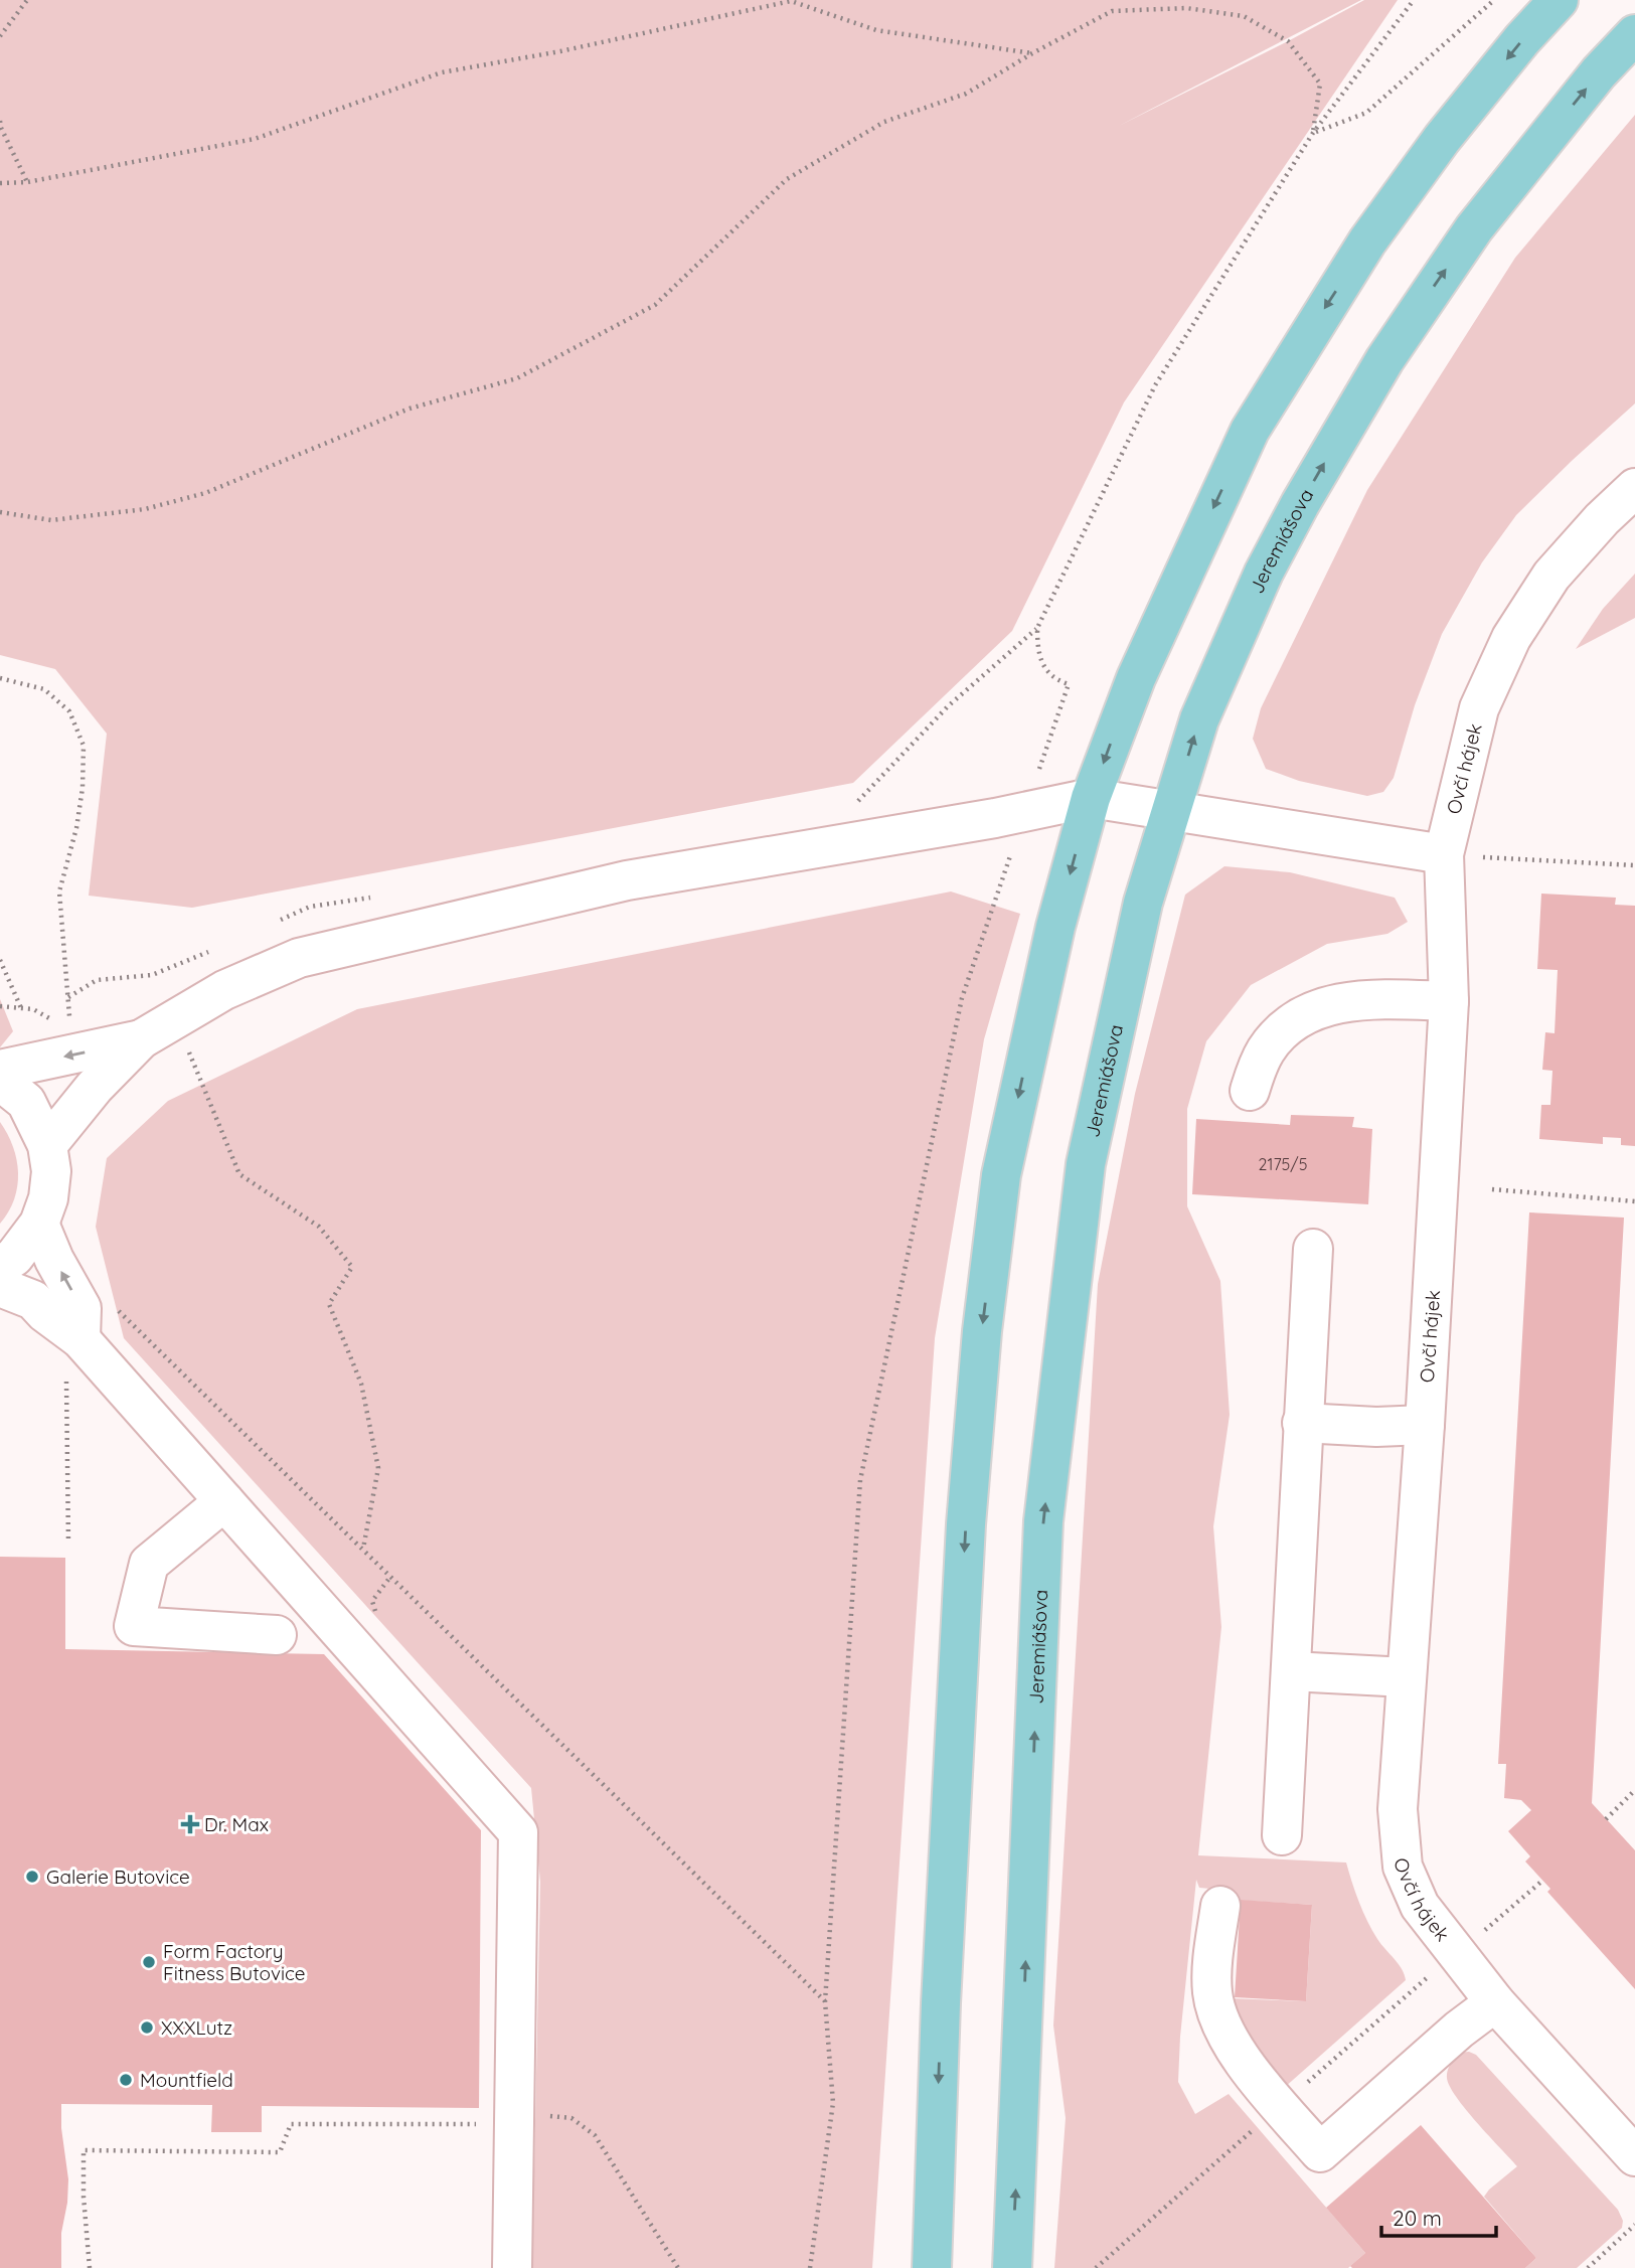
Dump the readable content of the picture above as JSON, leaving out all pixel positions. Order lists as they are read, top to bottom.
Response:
{
  "streets": {
    "main road": ["Jeremiášova"],
    "street": ["Ovčí hájek"]
  },
  "places": {
    "health": ["Dr. Max"],
    "other": [
      "Galerie Butovice",
      "Form Factory Fitness Butovice",
      "XXXLutz",
      "Mountfield"
    ]
  },
  "house_numbers": ["2175/5"],
  "scale_bar": "20 m"
}
